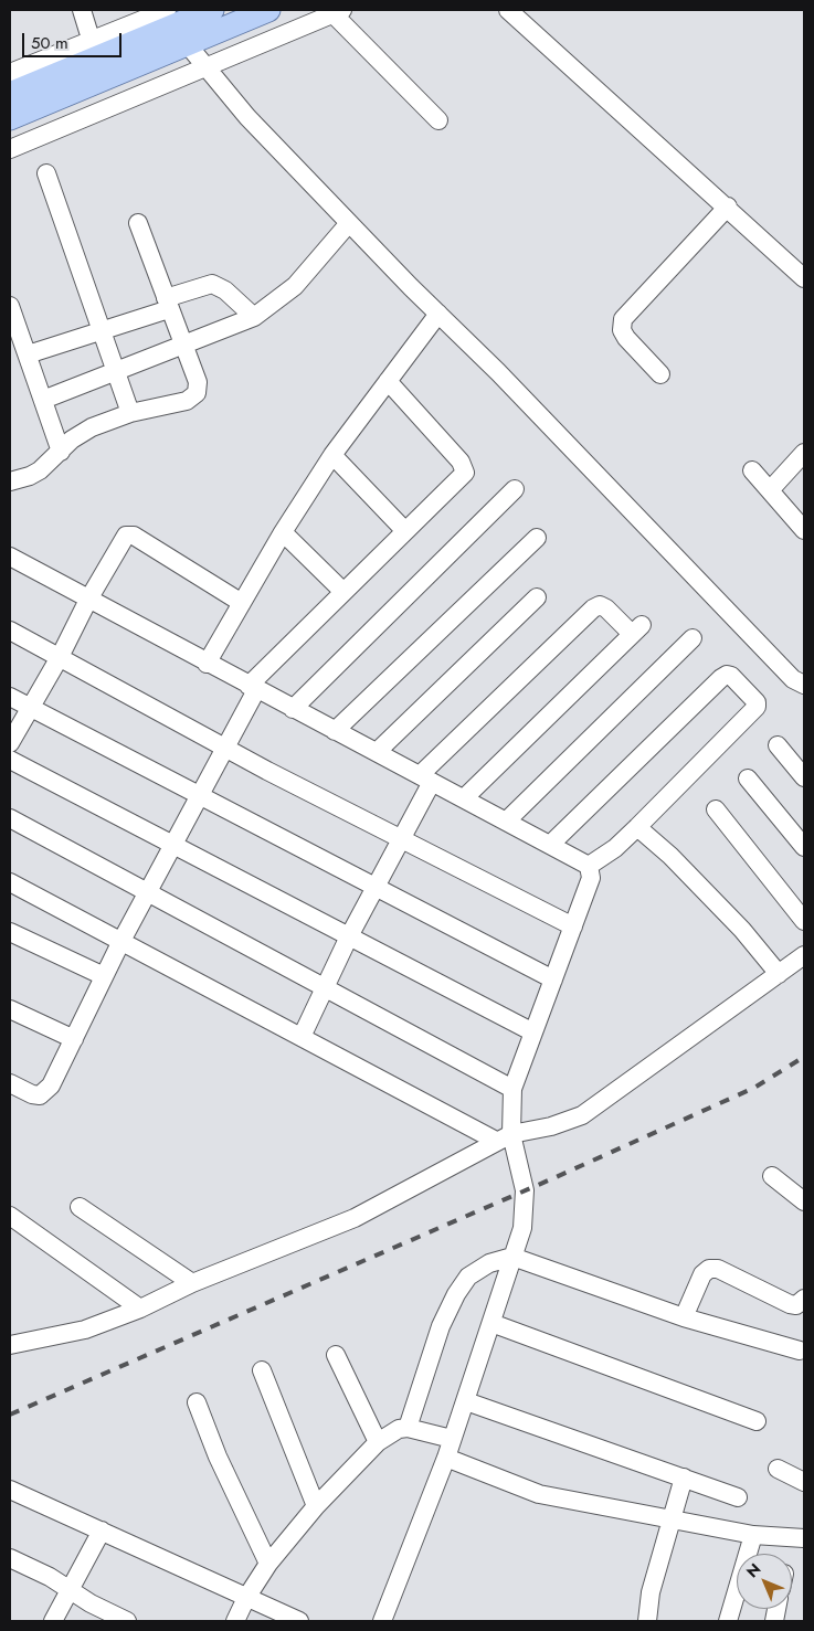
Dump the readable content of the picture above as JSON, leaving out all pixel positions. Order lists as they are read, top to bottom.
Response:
{
  "scale_bar": "50 m",
  "north": "top left"
}
